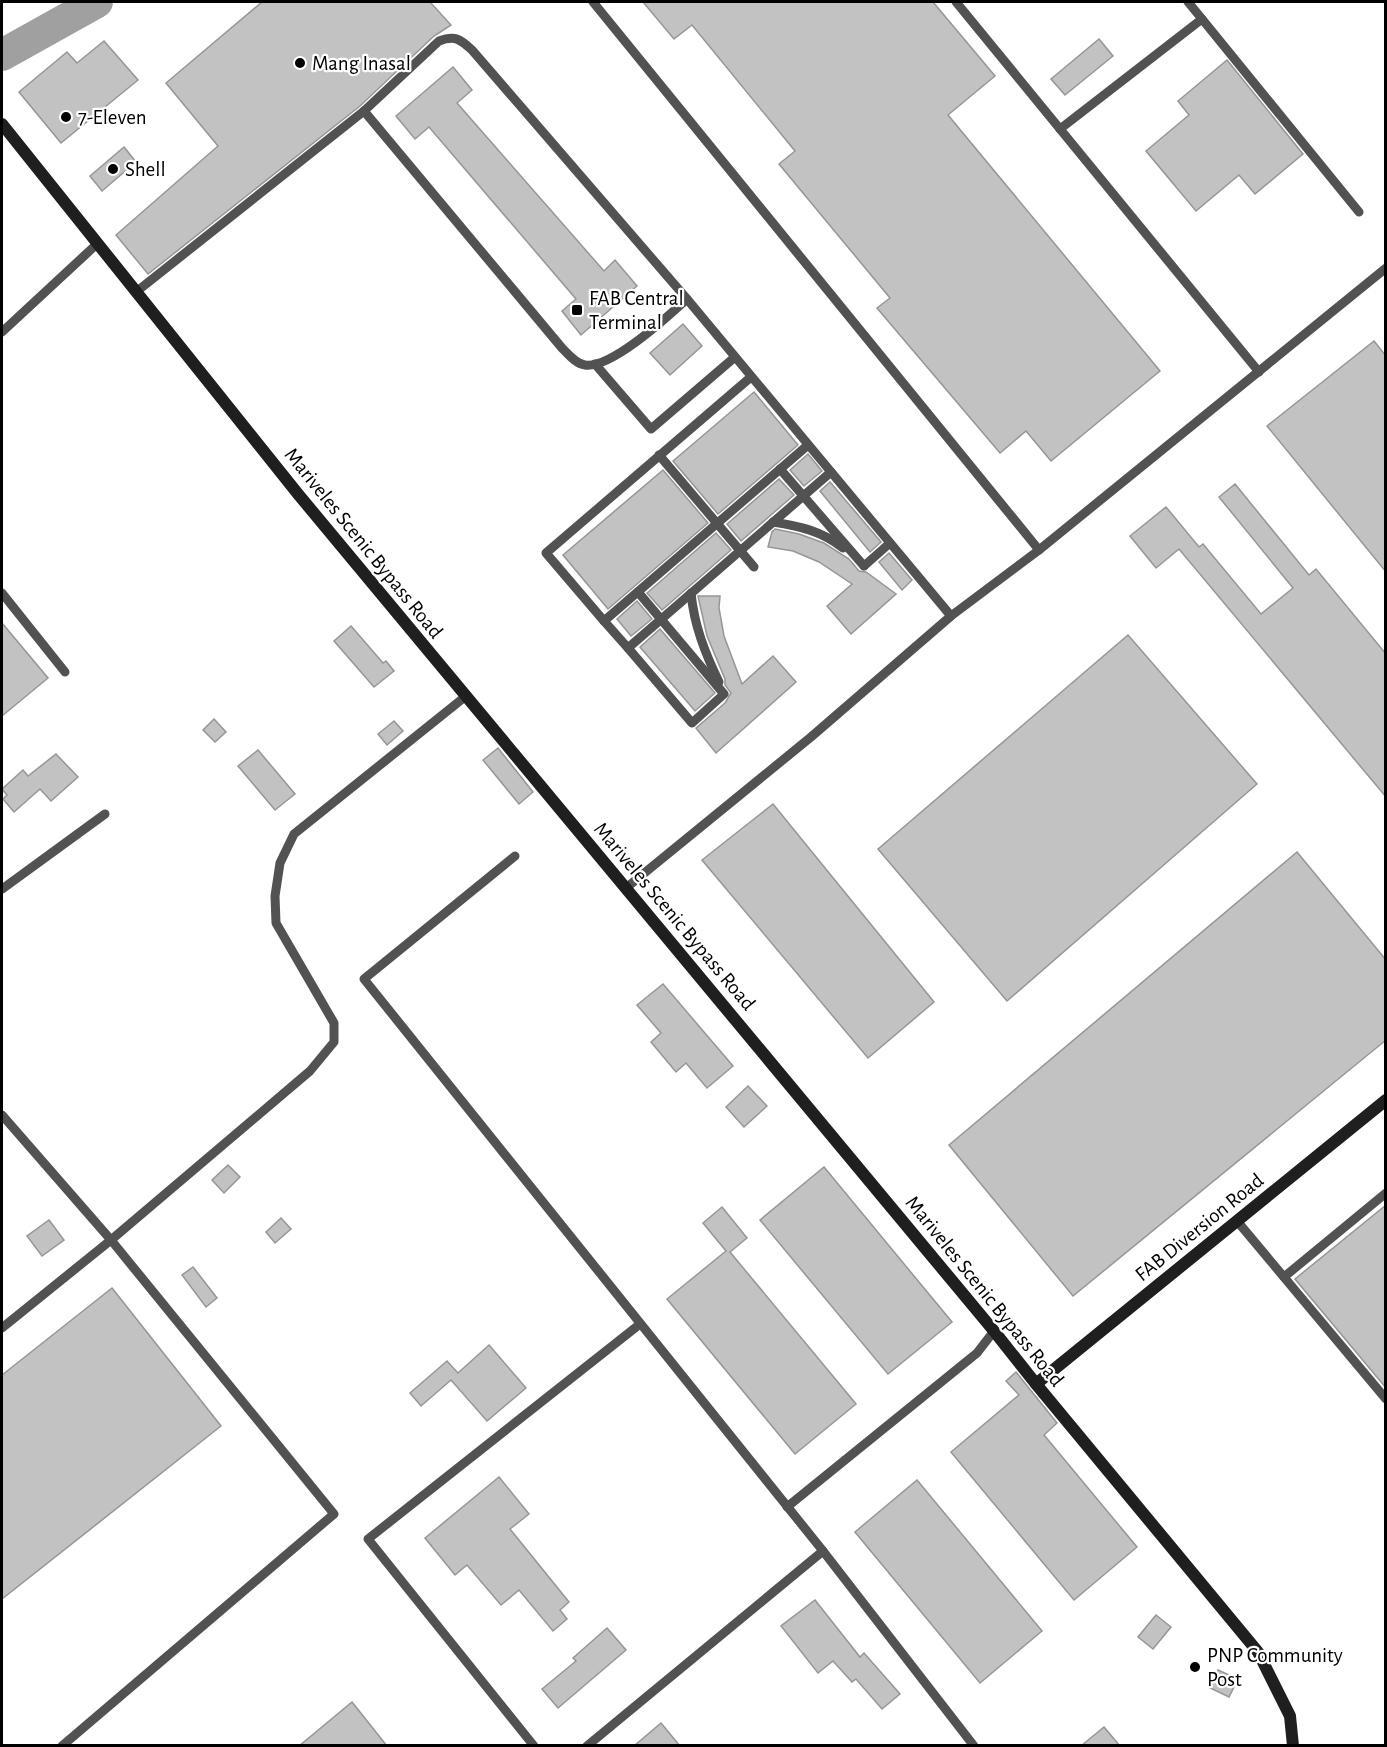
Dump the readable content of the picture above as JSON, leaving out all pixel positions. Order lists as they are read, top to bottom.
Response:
{
  "streets": {
    "main road": ["Mariveles Scenic Bypass Road", "FAB Diversion Road"]
  },
  "crossings": [
    ["Mariveles Scenic Bypass Road", "FAB Diversion Road"]
  ],
  "places": {
    "other": [
      "Mang Inasal",
      "7-Eleven",
      "Shell",
      "PNP Community Post"
    ],
    "transit": ["FAB Central Terminal"]
  }
}
